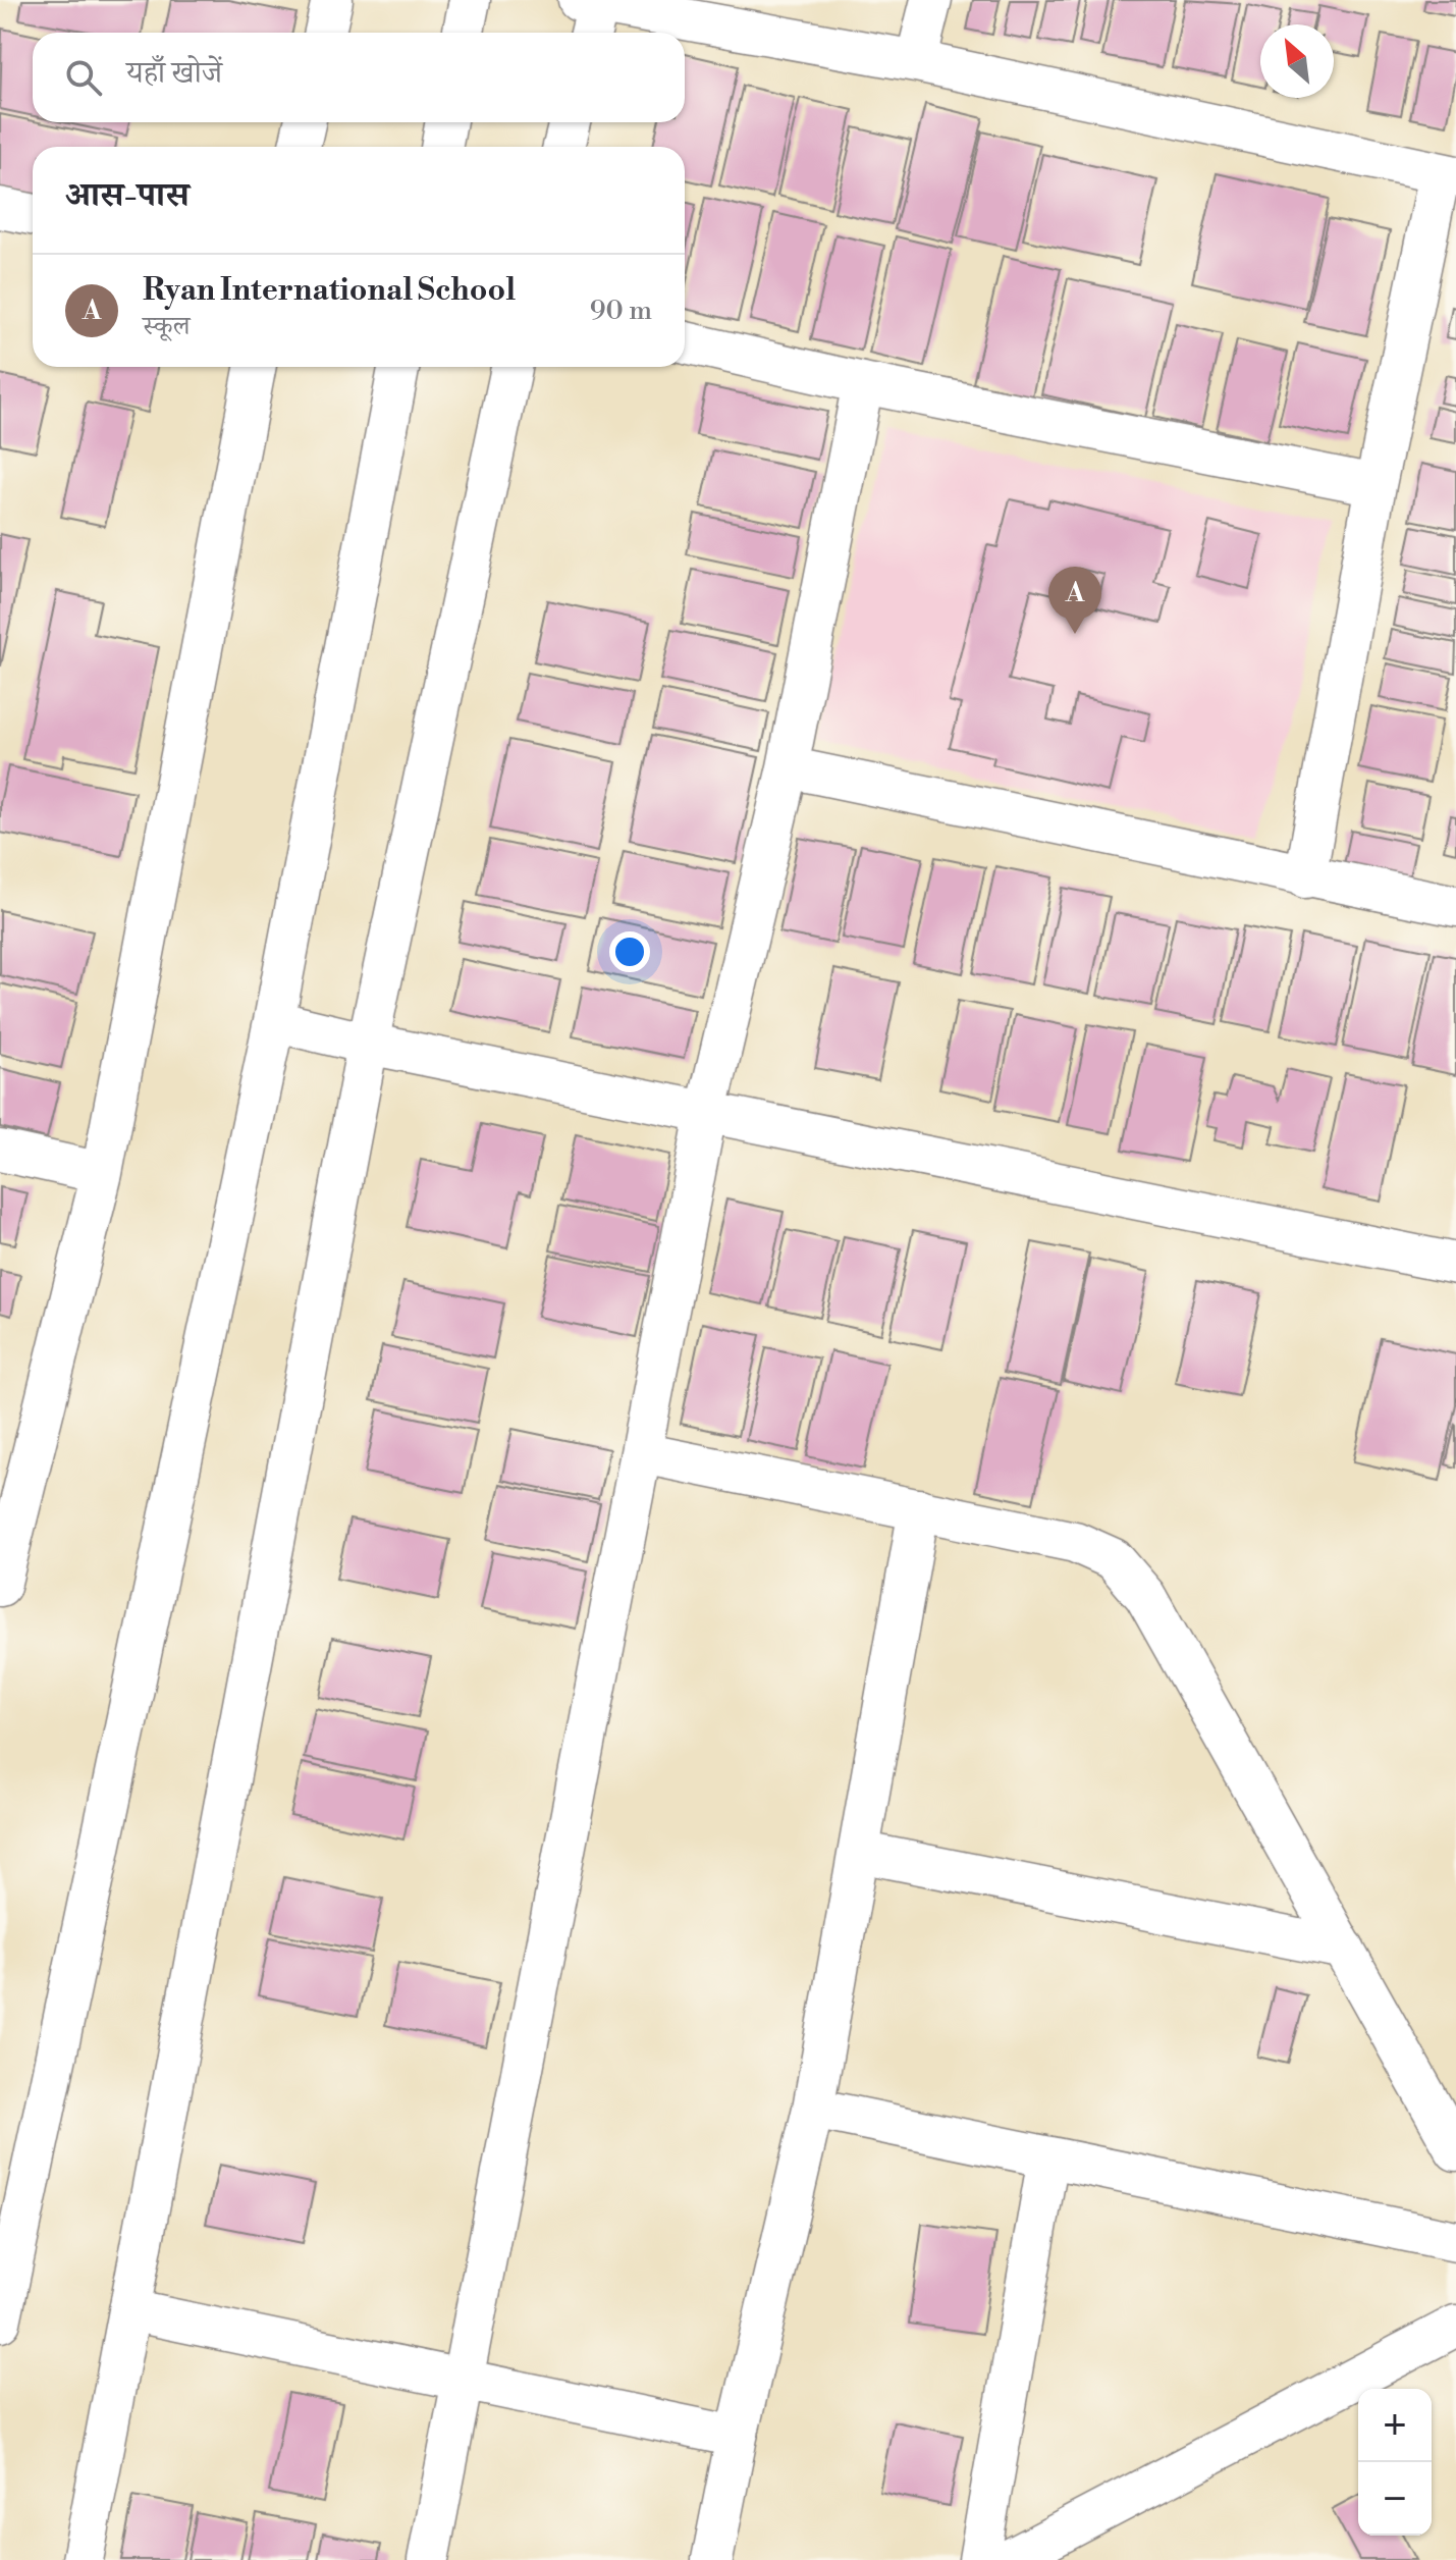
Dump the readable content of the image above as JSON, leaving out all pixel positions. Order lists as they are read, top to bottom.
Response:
{
  "north": "top left",
  "page": {
    "search": "यहाँ खोजें",
    "heading": "आस-पास",
    "list": [
      {
        "mark": "A",
        "name": "Ryan International School",
        "note": "स्कूल",
        "value": "90 m"
      }
    ],
    "pins": "A",
    "map_buttons": ["+", "−"]
  }
}
